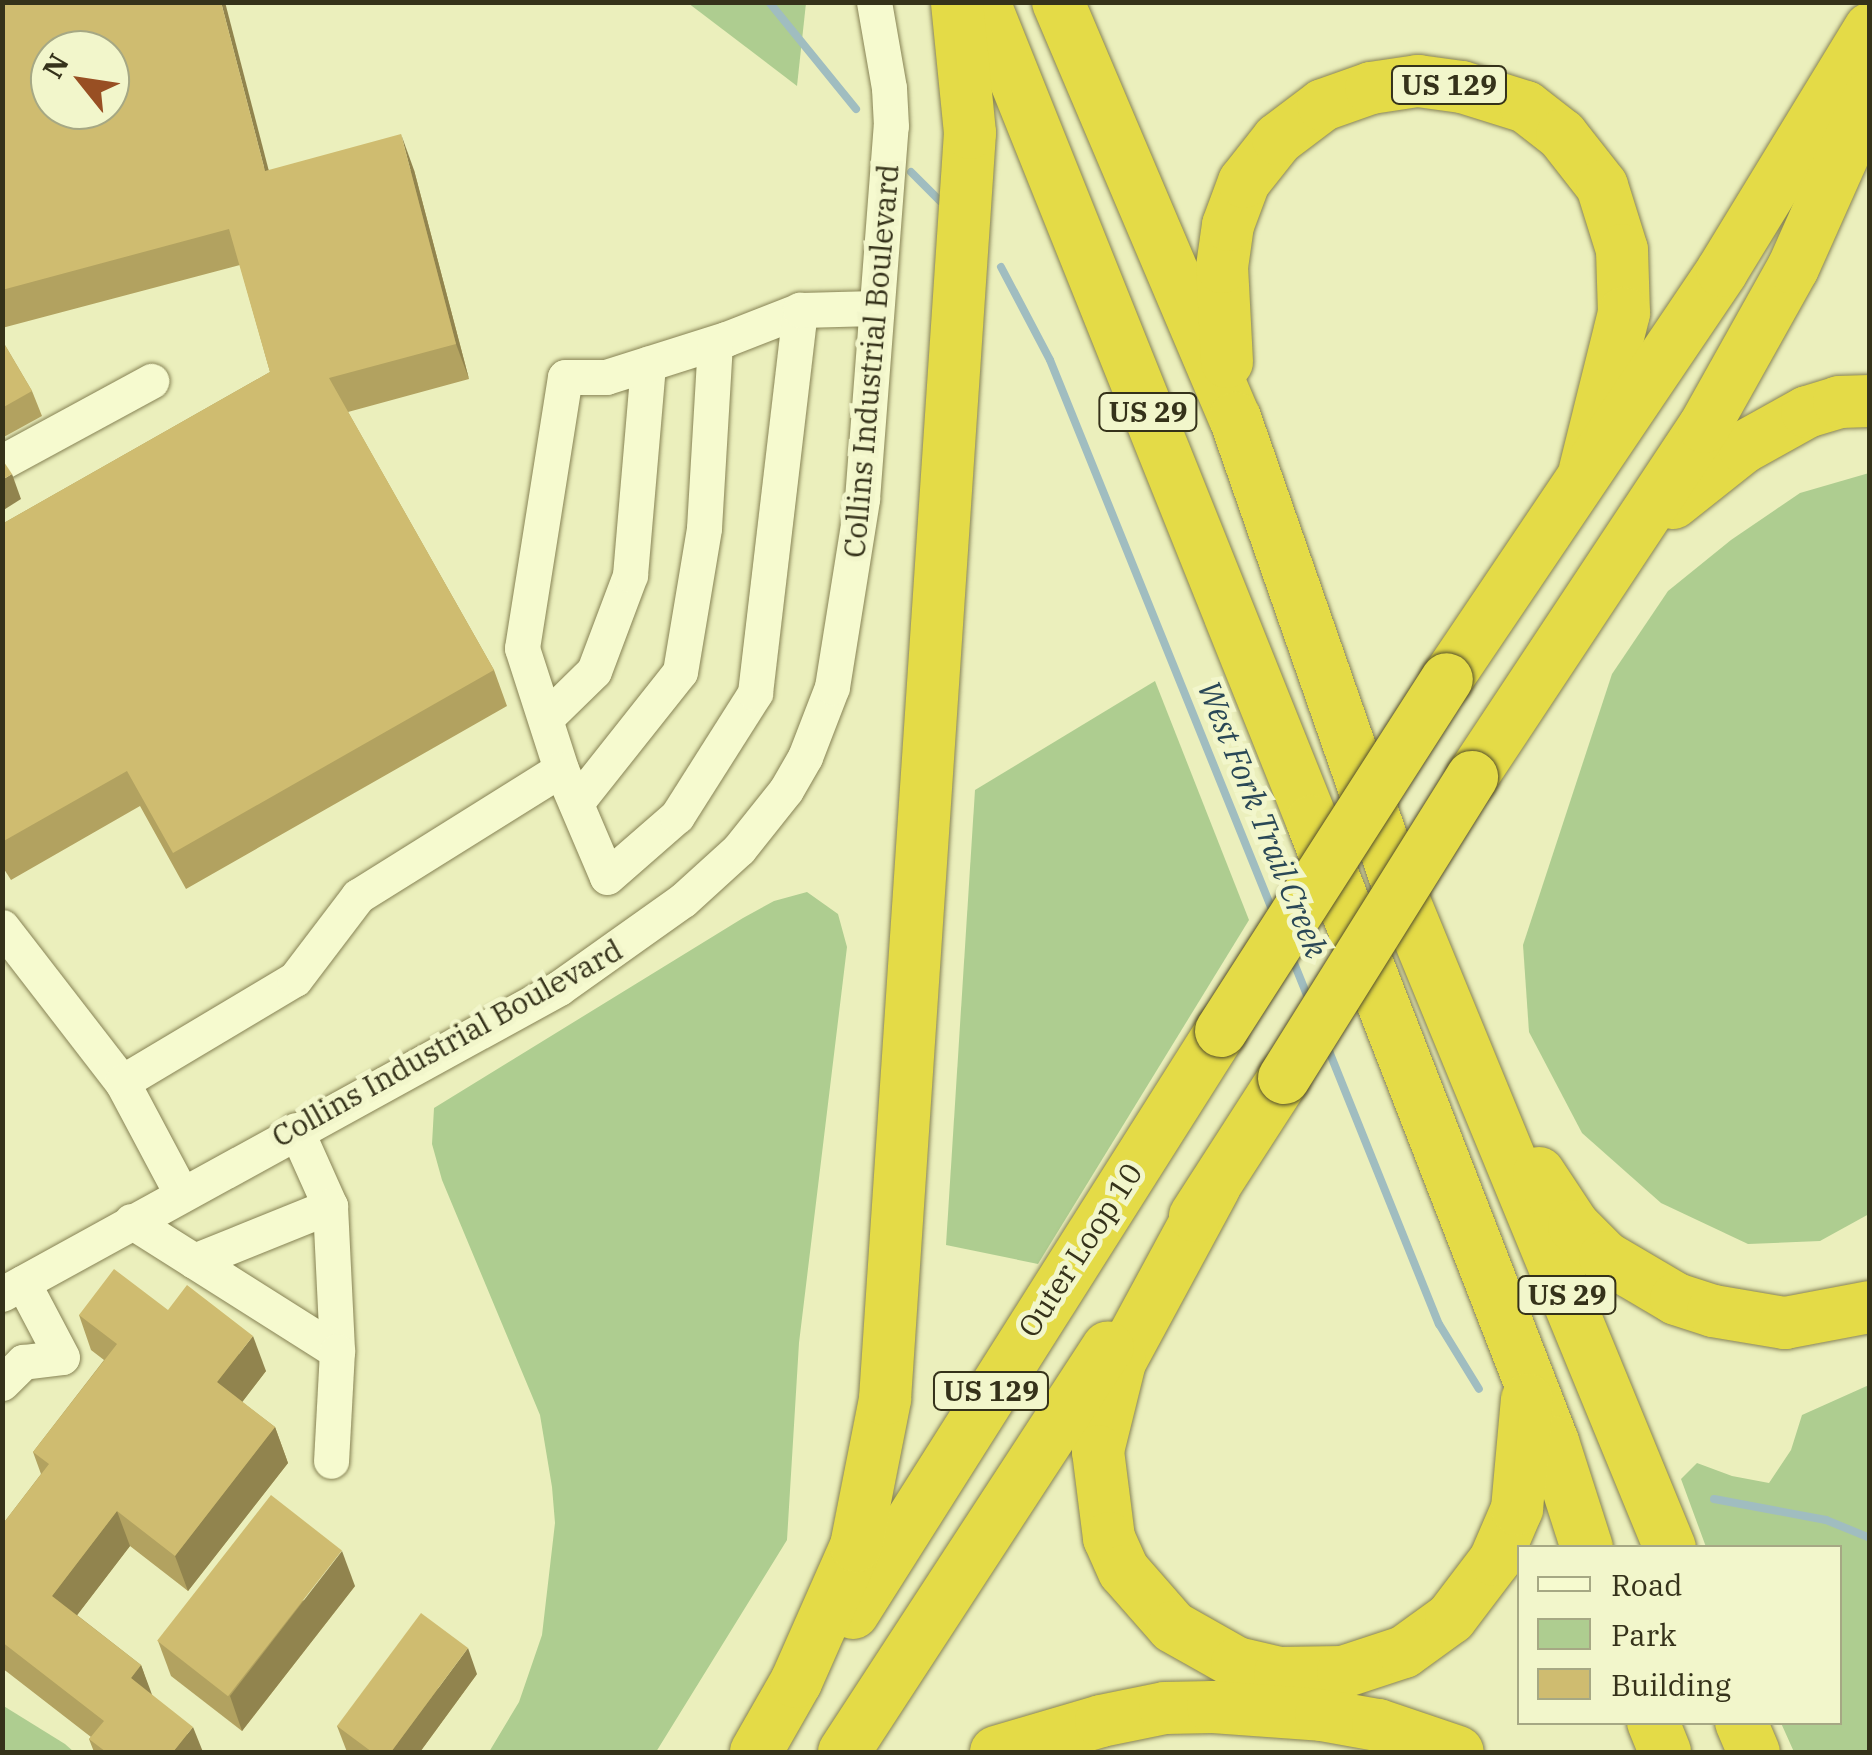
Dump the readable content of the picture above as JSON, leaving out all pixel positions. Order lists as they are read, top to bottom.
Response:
{
  "streets": {
    "highway": ["US 129", "US 29", "Outer Loop 10"],
    "street": ["Collins Industrial Boulevard"]
  },
  "crossings": [
    ["US 129", "US 29"],
    ["US 129", "Outer Loop 10"]
  ],
  "water": ["West Fork Trail Creek"],
  "legend": ["Road", "Park", "Building"],
  "north": "top left"
}
